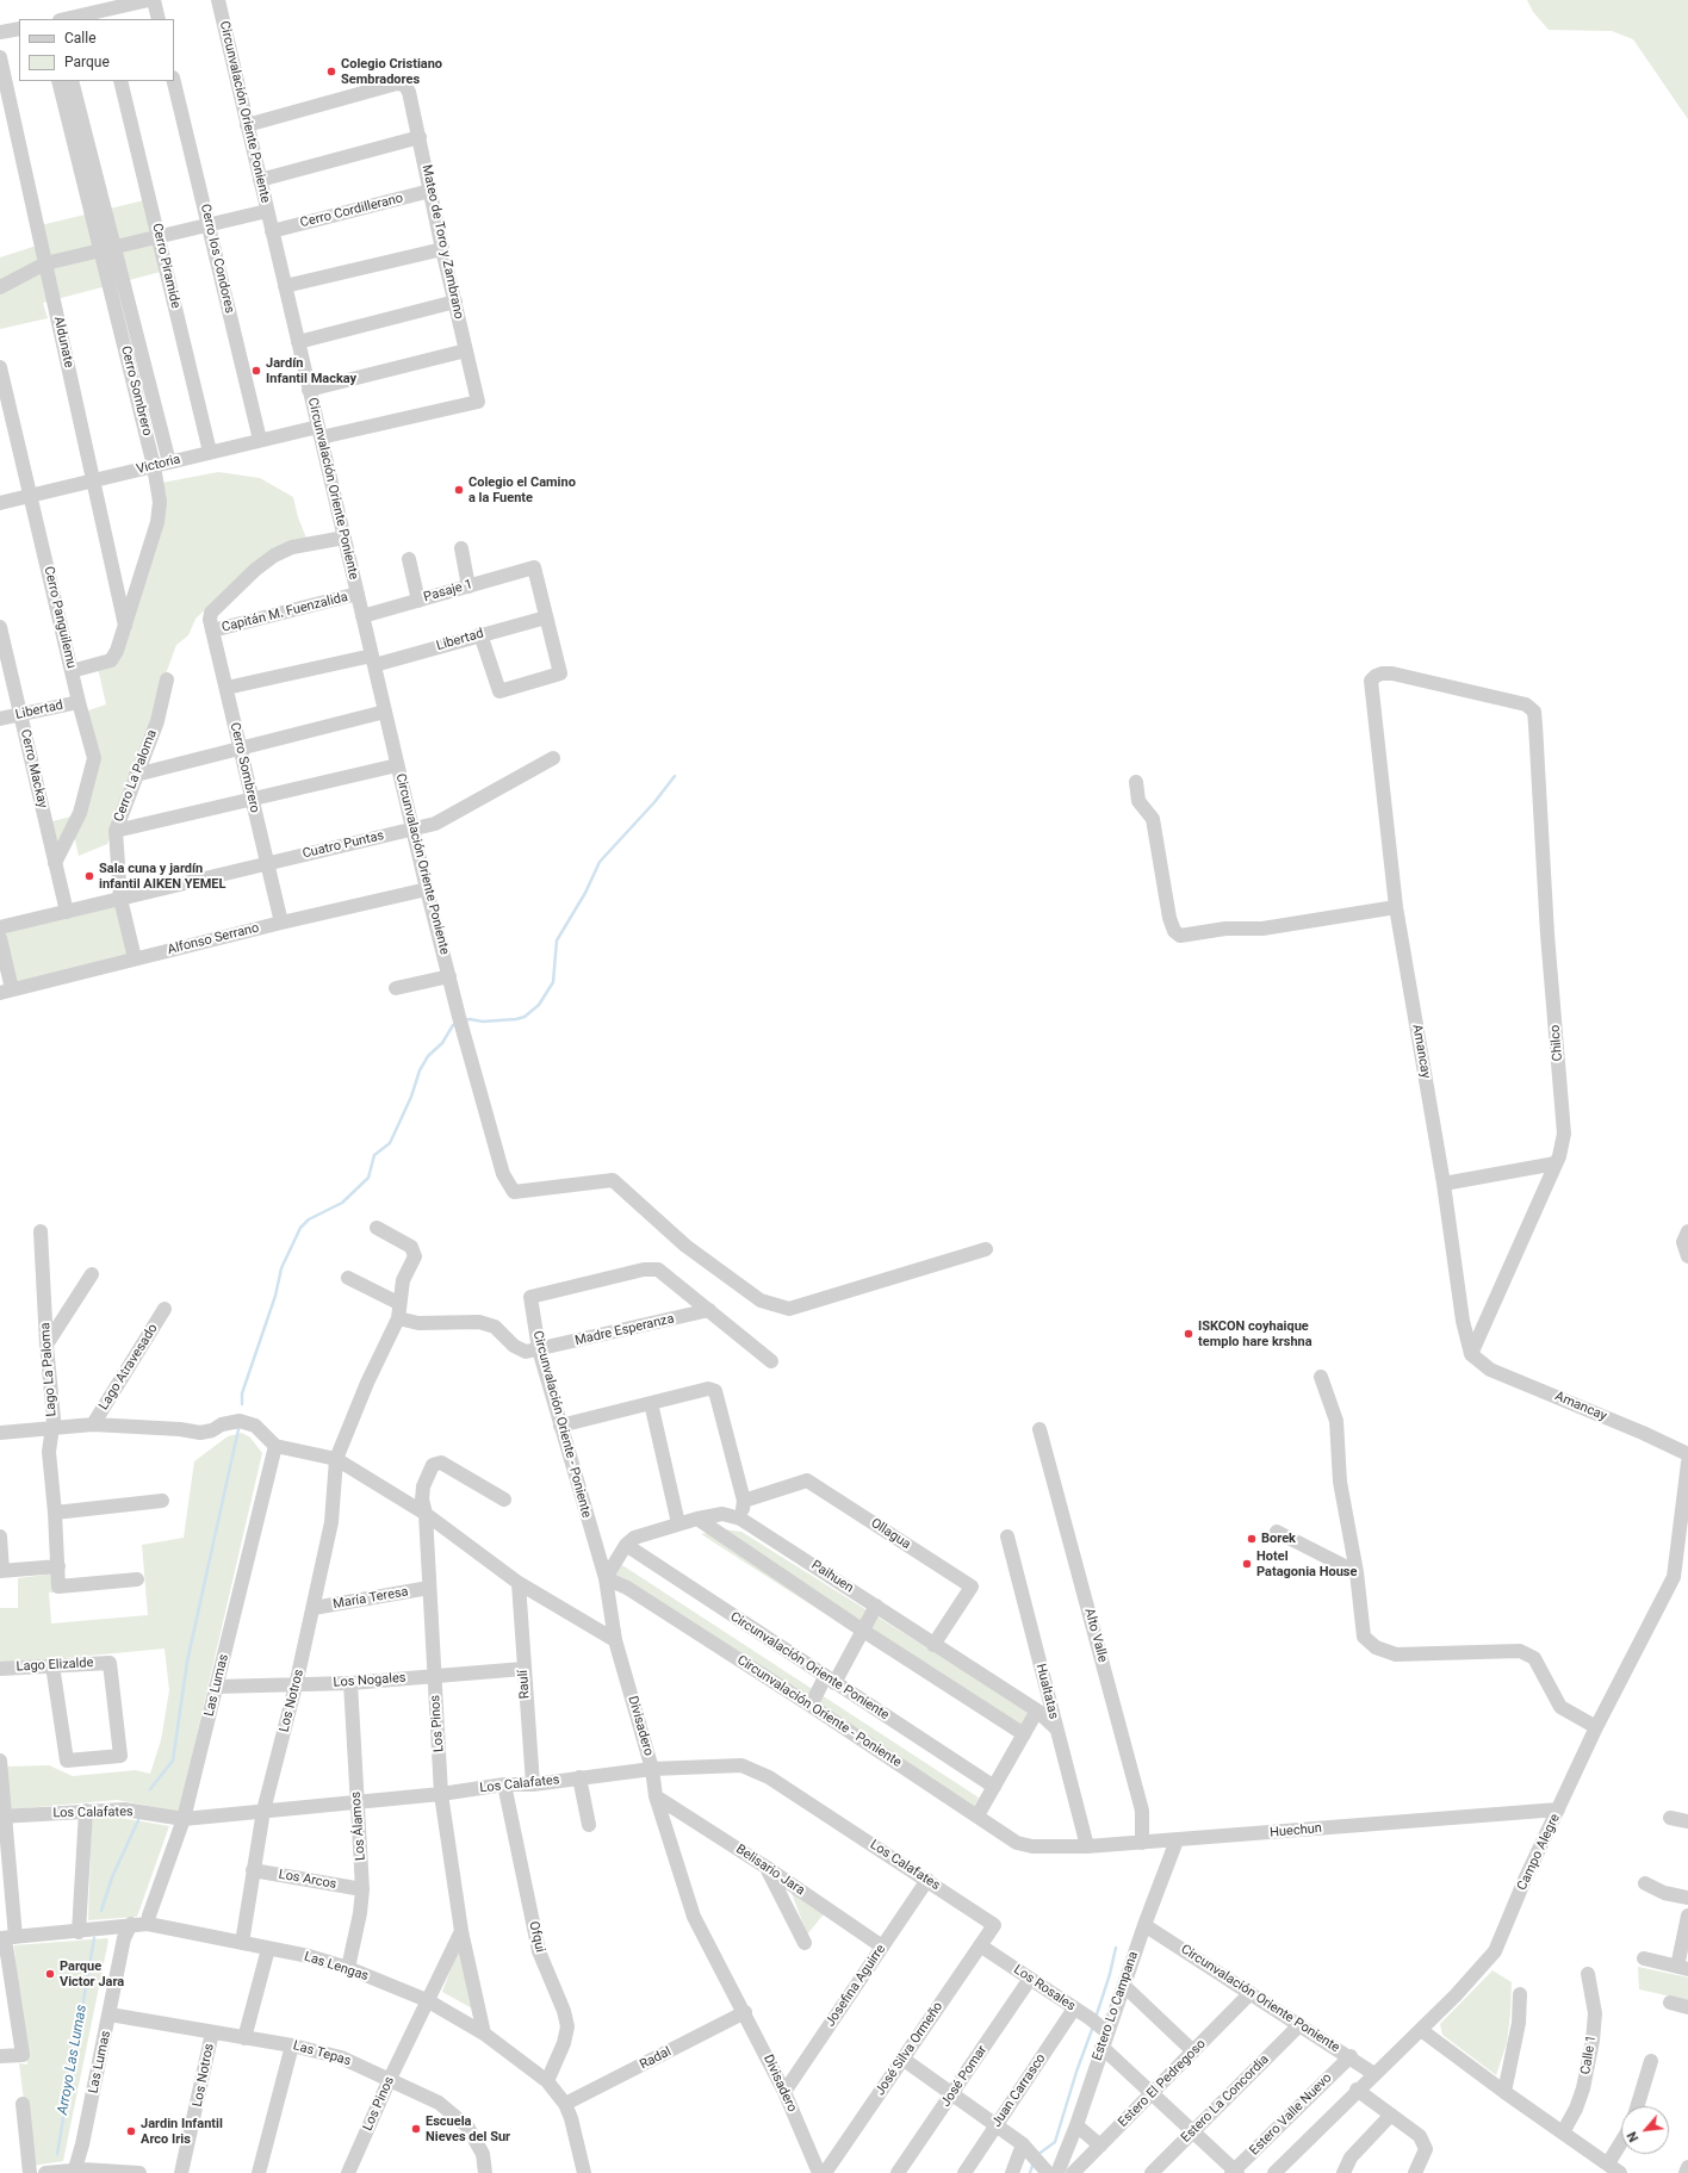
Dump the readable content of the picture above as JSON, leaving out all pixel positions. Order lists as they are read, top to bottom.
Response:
{
  "streets": {
    "street": [
      "Circunvalación Oriente Poniente",
      "Cerro Cordillerano",
      "Mateo de Toro y Zambrano",
      "Cerro los Condores",
      "Cerro Piramide",
      "Aldunate",
      "Cerro Sombrero",
      "Victoria",
      "Pasaje 1",
      "Capitán M. Fuenzalida",
      "Cerro Panguilemu",
      "Libertad",
      "Cerro Mackay",
      "Cerro La Paloma",
      "Cuatro Puntas",
      "Alfonso Serrano",
      "Chilco",
      "Amancay",
      "Madre Esperanza",
      "Lago Atravesado",
      "Lago La Paloma",
      "Circunvalación Oriente - Poniente",
      "Ollagua",
      "Paihuen",
      "María Teresa",
      "Alto Valle",
      "Lago Elizalde",
      "Los Nogales",
      "Raulí",
      "Las Lumas",
      "Hualtatas",
      "Los Notros",
      "Los Pinos",
      "Divisadero",
      "Los Calafates",
      "Los Álamos",
      "Huechun",
      "Campo Alegre",
      "Belisario Jara",
      "Los Arcos",
      "Ofqui",
      "Las Lengas",
      "Josefina Aguirre",
      "Los Rosales",
      "Estero Lo Campana",
      "José Silva Ormeño",
      "Las Tepas",
      "Calle 1",
      "Radal",
      "José Pomar",
      "Estero El Pedregoso",
      "Juan Carrasco",
      "Estero La Concordia",
      "Estero Valle Nuevo"
    ]
  },
  "crossings": [
    ["Circunvalación Oriente Poniente", "Cerro Cordillerano"],
    ["Circunvalación Oriente Poniente", "Mateo de Toro y Zambrano"],
    ["Circunvalación Oriente Poniente", "Cerro Sombrero"],
    ["Circunvalación Oriente Poniente", "Victoria"],
    ["Circunvalación Oriente Poniente", "Pasaje 1"],
    ["Circunvalación Oriente Poniente", "Capitán M. Fuenzalida"],
    ["Circunvalación Oriente Poniente", "Libertad"],
    ["Circunvalación Oriente Poniente", "Cuatro Puntas"],
    ["Circunvalación Oriente Poniente", "Alfonso Serrano"],
    ["Circunvalación Oriente Poniente", "Paihuen"],
    ["Circunvalación Oriente Poniente", "Campo Alegre"],
    ["Circunvalación Oriente Poniente", "Estero Lo Campana"],
    ["Circunvalación Oriente Poniente", "Estero El Pedregoso"],
    ["Circunvalación Oriente Poniente", "Estero La Concordia"],
    ["Circunvalación Oriente Poniente", "Estero Valle Nuevo"],
    ["Cerro Cordillerano", "Mateo de Toro y Zambrano"],
    ["Mateo de Toro y Zambrano", "Victoria"],
    ["Cerro los Condores", "Victoria"],
    ["Cerro Piramide", "Victoria"],
    ["Aldunate", "Cerro Sombrero"],
    ["Aldunate", "Victoria"],
    ["Cerro Sombrero", "Victoria"],
    ["Cerro Sombrero", "Capitán M. Fuenzalida"],
    ["Cerro Sombrero", "Cerro Panguilemu"],
    ["Cerro Sombrero", "Libertad"],
    ["Cerro Sombrero", "Cuatro Puntas"],
    ["Cerro Sombrero", "Alfonso Serrano"],
    ["Victoria", "Cerro Panguilemu"],
    ["Pasaje 1", "Libertad"],
    ["Cerro Panguilemu", "Libertad"],
    ["Cerro Panguilemu", "Cerro Mackay"],
    ["Libertad", "Cerro Mackay"],
    ["Cerro Mackay", "Cuatro Puntas"],
    ["Cerro La Paloma", "Cuatro Puntas"],
    ["Cerro La Paloma", "Alfonso Serrano"],
    ["Chilco", "Amancay"],
    ["Madre Esperanza", "Circunvalación Oriente - Poniente"],
    ["Madre Esperanza", "Los Notros"],
    ["Circunvalación Oriente - Poniente", "Divisadero"],
    ["Circunvalación Oriente - Poniente", "Huechun"],
    ["Ollagua", "Paihuen"],
    ["Paihuen", "Hualtatas"],
    ["María Teresa", "Los Notros"],
    ["María Teresa", "Los Pinos"],
    ["Alto Valle", "Huechun"],
    ["Los Nogales", "Raulí"],
    ["Los Nogales", "Las Lumas"],
    ["Los Nogales", "Los Notros"],
    ["Los Nogales", "Los Pinos"],
    ["Los Nogales", "Los Álamos"],
    ["Raulí", "Los Calafates"],
    ["Las Lumas", "Los Calafates"],
    ["Las Lumas", "Las Lengas"],
    ["Las Lumas", "Las Tepas"],
    ["Hualtatas", "Huechun"],
    ["Los Notros", "Los Calafates"],
    ["Los Notros", "Los Arcos"],
    ["Los Notros", "Las Lengas"],
    ["Los Notros", "Las Tepas"],
    ["Los Pinos", "Los Calafates"],
    ["Los Pinos", "Las Lengas"],
    ["Los Pinos", "Las Tepas"],
    ["Divisadero", "Los Calafates"],
    ["Divisadero", "Belisario Jara"],
    ["Divisadero", "Josefina Aguirre"],
    ["Divisadero", "Radal"],
    ["Los Calafates", "Los Álamos"],
    ["Los Calafates", "Ofqui"],
    ["Los Calafates", "Josefina Aguirre"],
    ["Los Calafates", "José Silva Ormeño"],
    ["Los Álamos", "Los Arcos"],
    ["Los Álamos", "Las Lengas"],
    ["Huechun", "Campo Alegre"],
    ["Huechun", "Estero Lo Campana"],
    ["Belisario Jara", "Josefina Aguirre"],
    ["Ofqui", "Las Lengas"],
    ["Las Lengas", "Radal"],
    ["Los Rosales", "Estero Lo Campana"],
    ["Los Rosales", "José Silva Ormeño"],
    ["Los Rosales", "José Pomar"],
    ["Los Rosales", "Estero El Pedregoso"],
    ["Los Rosales", "Juan Carrasco"],
    ["Los Rosales", "Estero La Concordia"],
    ["Los Rosales", "Estero Valle Nuevo"]
  ],
  "water": ["Arroyo Las Lumas"],
  "places": [
    "Colegio Cristiano Sembradores",
    "Jardín Infantil Mackay",
    "Colegio el Camino a la Fuente",
    "Sala cuna y jardín infantil AIKEN YEMEL",
    "ISKCON coyhaique templo hare krshna",
    "Borek",
    "Hotel Patagonia House",
    "Parque Victor Jara",
    "Escuela Nieves del Sur",
    "Jardin Infantil Arco Iris"
  ],
  "legend": ["Calle", "Parque"],
  "north": "bottom left"
}
